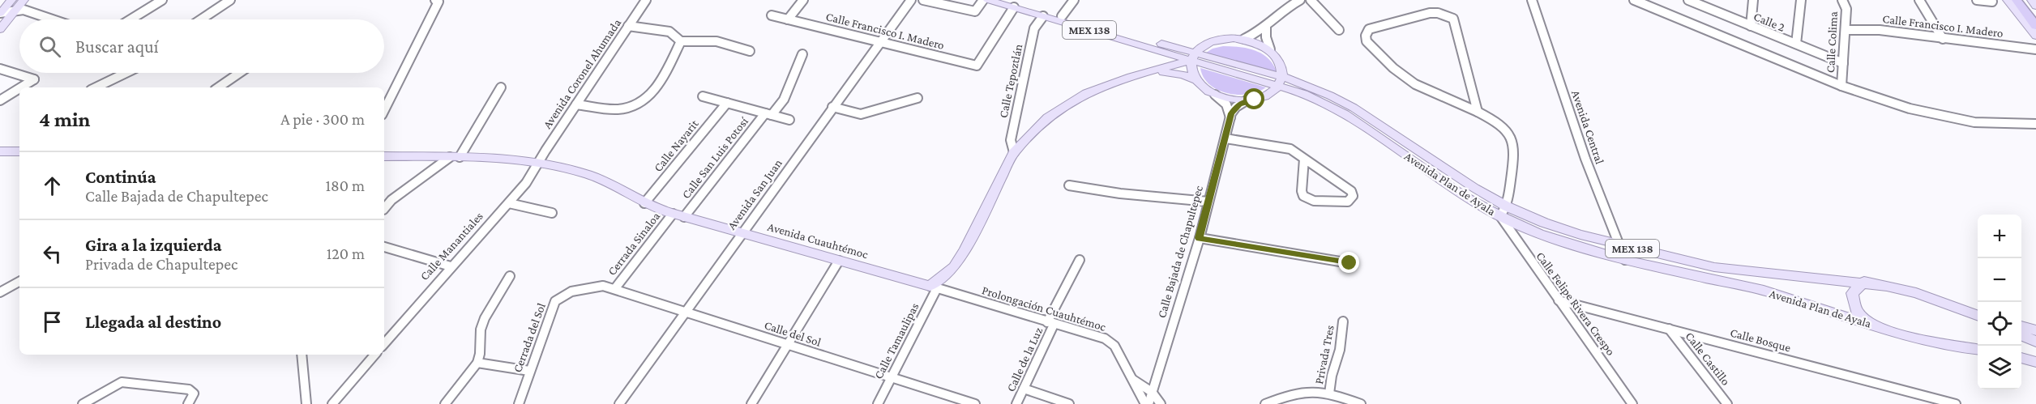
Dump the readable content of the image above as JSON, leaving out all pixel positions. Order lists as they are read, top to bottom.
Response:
{
  "streets": {
    "main road": ["MEX 138", "Avenida Plan de Ayala", "Avenida Cuauhtémoc"],
    "street": [
      "Calle 2",
      "Calle Francisco I. Madero",
      "Calle Colima",
      "Avenida Coronel Ahumada",
      "Calle Tepoztlán",
      "Avenida Central",
      "Calle Nayarit",
      "Calle San Luis Potosí",
      "Avenida San Juan",
      "Cerrada Sinaloa",
      "Calle Manantiales",
      "Calle Bajada de Chapultepec",
      "Calle Felipe Rivera Crespo",
      "Prolongación Cuauhtémoc",
      "Calle del Sol",
      "Cerrada del Sol",
      "Calle Bosque",
      "Calle Tamaulipas",
      "Privada Tres",
      "Calle Castillo",
      "Calle de la Luz"
    ]
  },
  "crossings": [
    ["Calle 2", "Calle Colima"],
    ["Calle Francisco I. Madero", "Calle Colima"],
    ["Calle Francisco I. Madero", "Avenida Plan de Ayala"],
    ["Calle Francisco I. Madero", "Avenida San Juan"],
    ["Avenida Coronel Ahumada", "Avenida Cuauhtémoc"],
    ["Avenida Coronel Ahumada", "Calle Manantiales"],
    ["Calle Tepoztlán", "Avenida Plan de Ayala"],
    ["Avenida Central", "Avenida Plan de Ayala"],
    ["Calle Nayarit", "Avenida Cuauhtémoc"],
    ["Calle San Luis Potosí", "Avenida Cuauhtémoc"],
    ["Avenida Plan de Ayala", "Calle Felipe Rivera Crespo"],
    ["Avenida San Juan", "Avenida Cuauhtémoc"],
    ["Avenida San Juan", "Calle del Sol"],
    ["Avenida Cuauhtémoc", "Cerrada Sinaloa"],
    ["Avenida Cuauhtémoc", "Calle Manantiales"],
    ["Avenida Cuauhtémoc", "Prolongación Cuauhtémoc"],
    ["Avenida Cuauhtémoc", "Calle Tamaulipas"],
    ["Cerrada Sinaloa", "Calle del Sol"],
    ["Calle Bajada de Chapultepec", "Prolongación Cuauhtémoc"],
    ["Calle Felipe Rivera Crespo", "Calle Bosque"],
    ["Prolongación Cuauhtémoc", "Calle Tamaulipas"],
    ["Prolongación Cuauhtémoc", "Calle de la Luz"],
    ["Calle del Sol", "Cerrada del Sol"],
    ["Calle del Sol", "Calle Tamaulipas"],
    ["Calle Bosque", "Calle Castillo"]
  ],
  "page": {
    "search": "Buscar aquí",
    "heading": ["4 min", "A pie · 300 m"],
    "list": [
      ["Continúa", "Calle Bajada de Chapultepec", "180 m"],
      ["Gira a la izquierda", "Privada de Chapultepec", "120 m"],
      "Llegada al destino"
    ],
    "map_buttons": ["+", "−"]
  }
}
